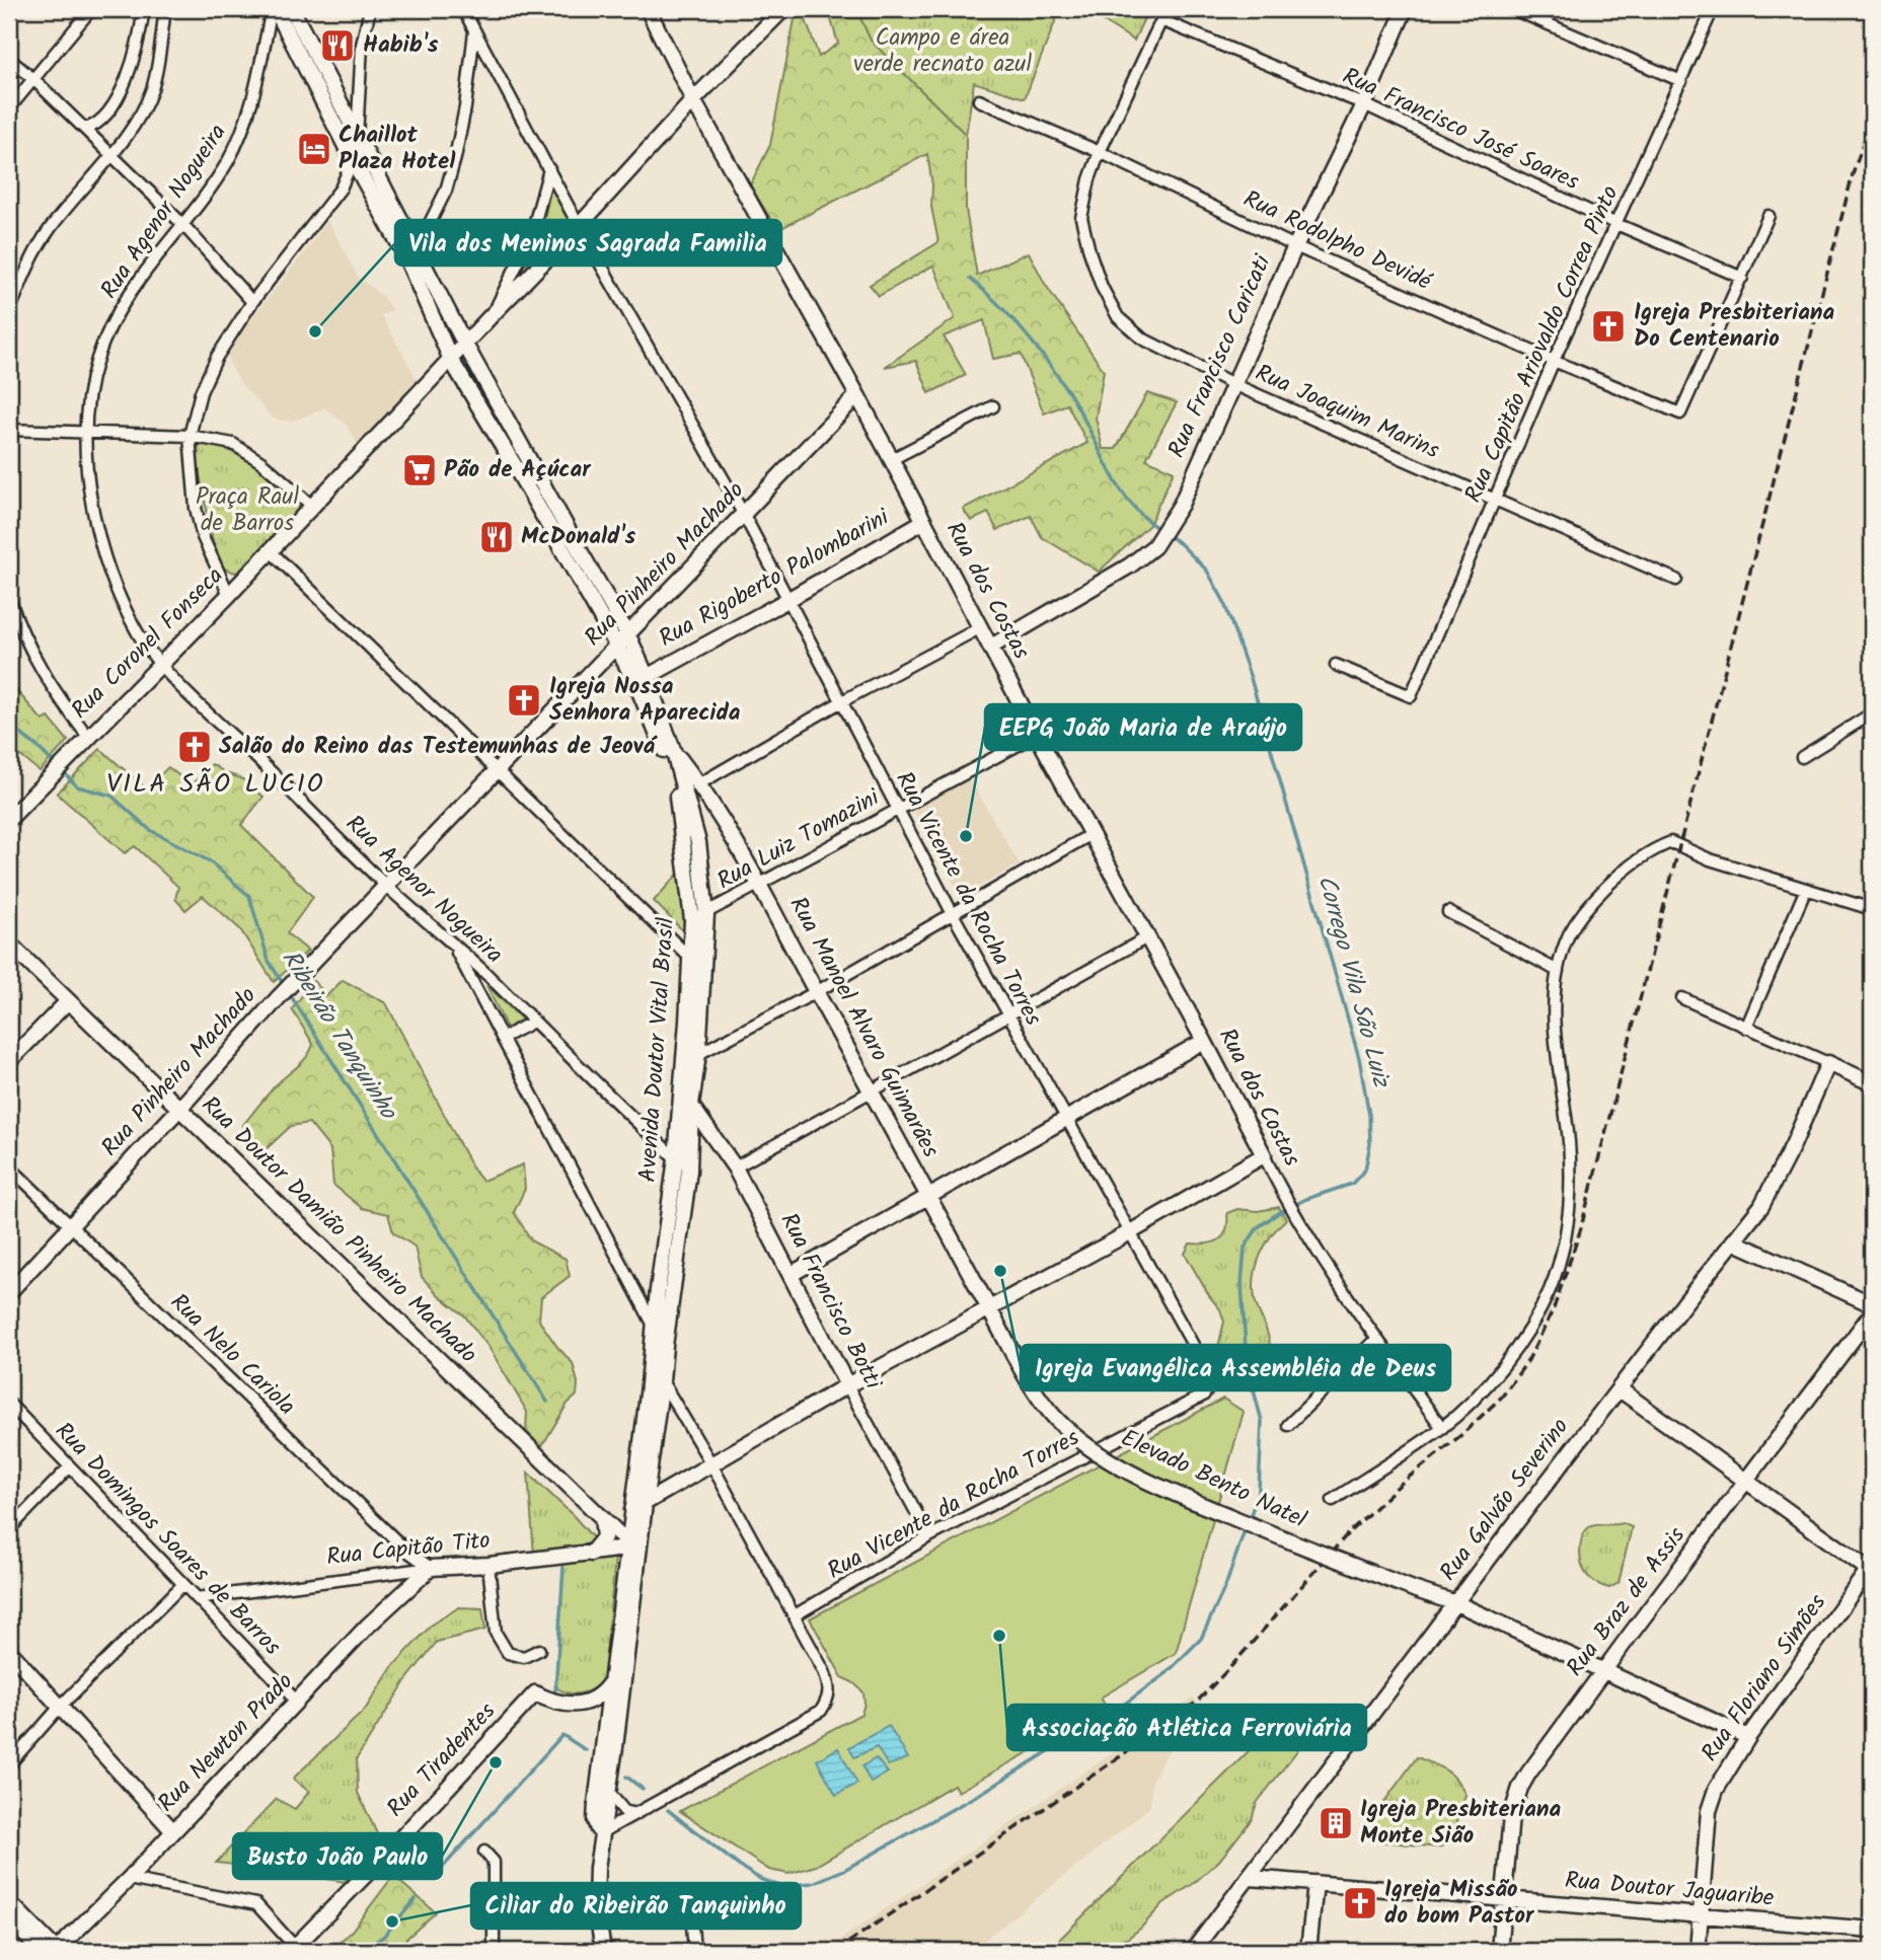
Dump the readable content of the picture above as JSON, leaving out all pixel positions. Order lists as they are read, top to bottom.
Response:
{
  "streets": {
    "street": [
      "Rua Francisco José Soares",
      "Rua Agenor Nogueira",
      "Rua Rodolpho Devidé",
      "Rua Capitão Ariovaldo Correa Pinto",
      "Rua Francisco Caricati",
      "Rua Joaquim Marins",
      "Rua Pinheiro Machado",
      "Rua Rigoberto Palombarini",
      "Rua dos Costas",
      "Rua Coronel Fonseca",
      "Rua Luiz Tomazini",
      "Rua Vicente da Rocha Torres",
      "Rua Manoel Alvaro Guimarães",
      "Avenida Doutor Vital Brasil",
      "Rua Doutor Damião Pinheiro Machado",
      "Rua Francisco Botti",
      "Rua Nelo Cariola",
      "Elevado Bento Natel",
      "Rua Galvão Severino",
      "Rua Domingos Soares de Barros",
      "Rua Capitão Tito",
      "Rua Braz de Assis",
      "Rua Floriano Simões",
      "Rua Newton Prado",
      "Rua Tiradentes",
      "Rua Doutor Jaguaribe"
    ]
  },
  "crossings": [
    ["Rua Francisco José Soares", "Rua Rodolpho Devidé"],
    ["Rua Francisco José Soares", "Rua Capitão Ariovaldo Correa Pinto"],
    ["Rua Francisco José Soares", "Rua Francisco Caricati"],
    ["Rua Francisco José Soares", "Rua Joaquim Marins"],
    ["Rua Agenor Nogueira", "Rua Pinheiro Machado"],
    ["Rua Agenor Nogueira", "Rua Coronel Fonseca"],
    ["Rua Agenor Nogueira", "Avenida Doutor Vital Brasil"],
    ["Rua Rodolpho Devidé", "Rua Capitão Ariovaldo Correa Pinto"],
    ["Rua Rodolpho Devidé", "Rua Francisco Caricati"],
    ["Rua Rodolpho Devidé", "Rua Joaquim Marins"],
    ["Rua Capitão Ariovaldo Correa Pinto", "Rua Joaquim Marins"],
    ["Rua Francisco Caricati", "Rua Joaquim Marins"],
    ["Rua Francisco Caricati", "Rua dos Costas"],
    ["Rua Pinheiro Machado", "Rua dos Costas"],
    ["Rua Pinheiro Machado", "Rua Vicente da Rocha Torres"],
    ["Rua Pinheiro Machado", "Avenida Doutor Vital Brasil"],
    ["Rua Pinheiro Machado", "Rua Doutor Damião Pinheiro Machado"],
    ["Rua Pinheiro Machado", "Rua Nelo Cariola"],
    ["Rua Rigoberto Palombarini", "Rua dos Costas"],
    ["Rua Rigoberto Palombarini", "Rua Vicente da Rocha Torres"],
    ["Rua Rigoberto Palombarini", "Avenida Doutor Vital Brasil"],
    ["Rua dos Costas", "Rua Coronel Fonseca"],
    ["Rua dos Costas", "Rua Luiz Tomazini"],
    ["Rua Coronel Fonseca", "Rua Vicente da Rocha Torres"],
    ["Rua Coronel Fonseca", "Avenida Doutor Vital Brasil"],
    ["Rua Luiz Tomazini", "Rua Vicente da Rocha Torres"],
    ["Rua Luiz Tomazini", "Rua Manoel Alvaro Guimarães"],
    ["Rua Luiz Tomazini", "Avenida Doutor Vital Brasil"],
    ["Rua Vicente da Rocha Torres", "Rua Francisco Botti"],
    ["Rua Manoel Alvaro Guimarães", "Avenida Doutor Vital Brasil"],
    ["Rua Manoel Alvaro Guimarães", "Elevado Bento Natel"],
    ["Avenida Doutor Vital Brasil", "Rua Doutor Damião Pinheiro Machado"],
    ["Avenida Doutor Vital Brasil", "Rua Francisco Botti"],
    ["Avenida Doutor Vital Brasil", "Rua Capitão Tito"],
    ["Avenida Doutor Vital Brasil", "Rua Tiradentes"],
    ["Rua Doutor Damião Pinheiro Machado", "Rua Capitão Tito"],
    ["Rua Nelo Cariola", "Rua Capitão Tito"],
    ["Rua Nelo Cariola", "Rua Newton Prado"],
    ["Elevado Bento Natel", "Rua Galvão Severino"],
    ["Elevado Bento Natel", "Rua Braz de Assis"],
    ["Elevado Bento Natel", "Rua Floriano Simões"],
    ["Rua Galvão Severino", "Rua Doutor Jaguaribe"],
    ["Rua Domingos Soares de Barros", "Rua Capitão Tito"],
    ["Rua Domingos Soares de Barros", "Rua Newton Prado"],
    ["Rua Capitão Tito", "Rua Newton Prado"],
    ["Rua Braz de Assis", "Rua Doutor Jaguaribe"],
    ["Rua Floriano Simões", "Rua Doutor Jaguaribe"]
  ],
  "districts": ["VILA SÃO LUCIO"],
  "water": ["Corrego Vila São Luiz", "Ribeirão Tanquinho"],
  "parks": ["Campo e área verde recnato azul", "Praça Raul de Barros"],
  "places": {
    "restaurant": ["Habib's", "McDonald's"],
    "hotel": ["Chaillot Plaza Hotel"],
    "church": [
      "Igreja Presbiteriana Do Centenario",
      "Igreja Nossa Senhora Aparecida",
      "Salão do Reino das Testemunhas de Jeová",
      "Igreja Missão do bom Pastor"
    ],
    "other": [
      "Vila dos Meninos Sagrada Familia",
      "EEPG João Maria de Araújo",
      "Igreja Evangélica Assembléia de Deus",
      "Associação Atlética Ferroviária",
      "Busto João Paulo",
      "Ciliar do Ribeirão Tanquinho"
    ],
    "supermarket": ["Pão de Açúcar"],
    "building": ["Igreja Presbiteriana Monte Sião"]
  }
}
